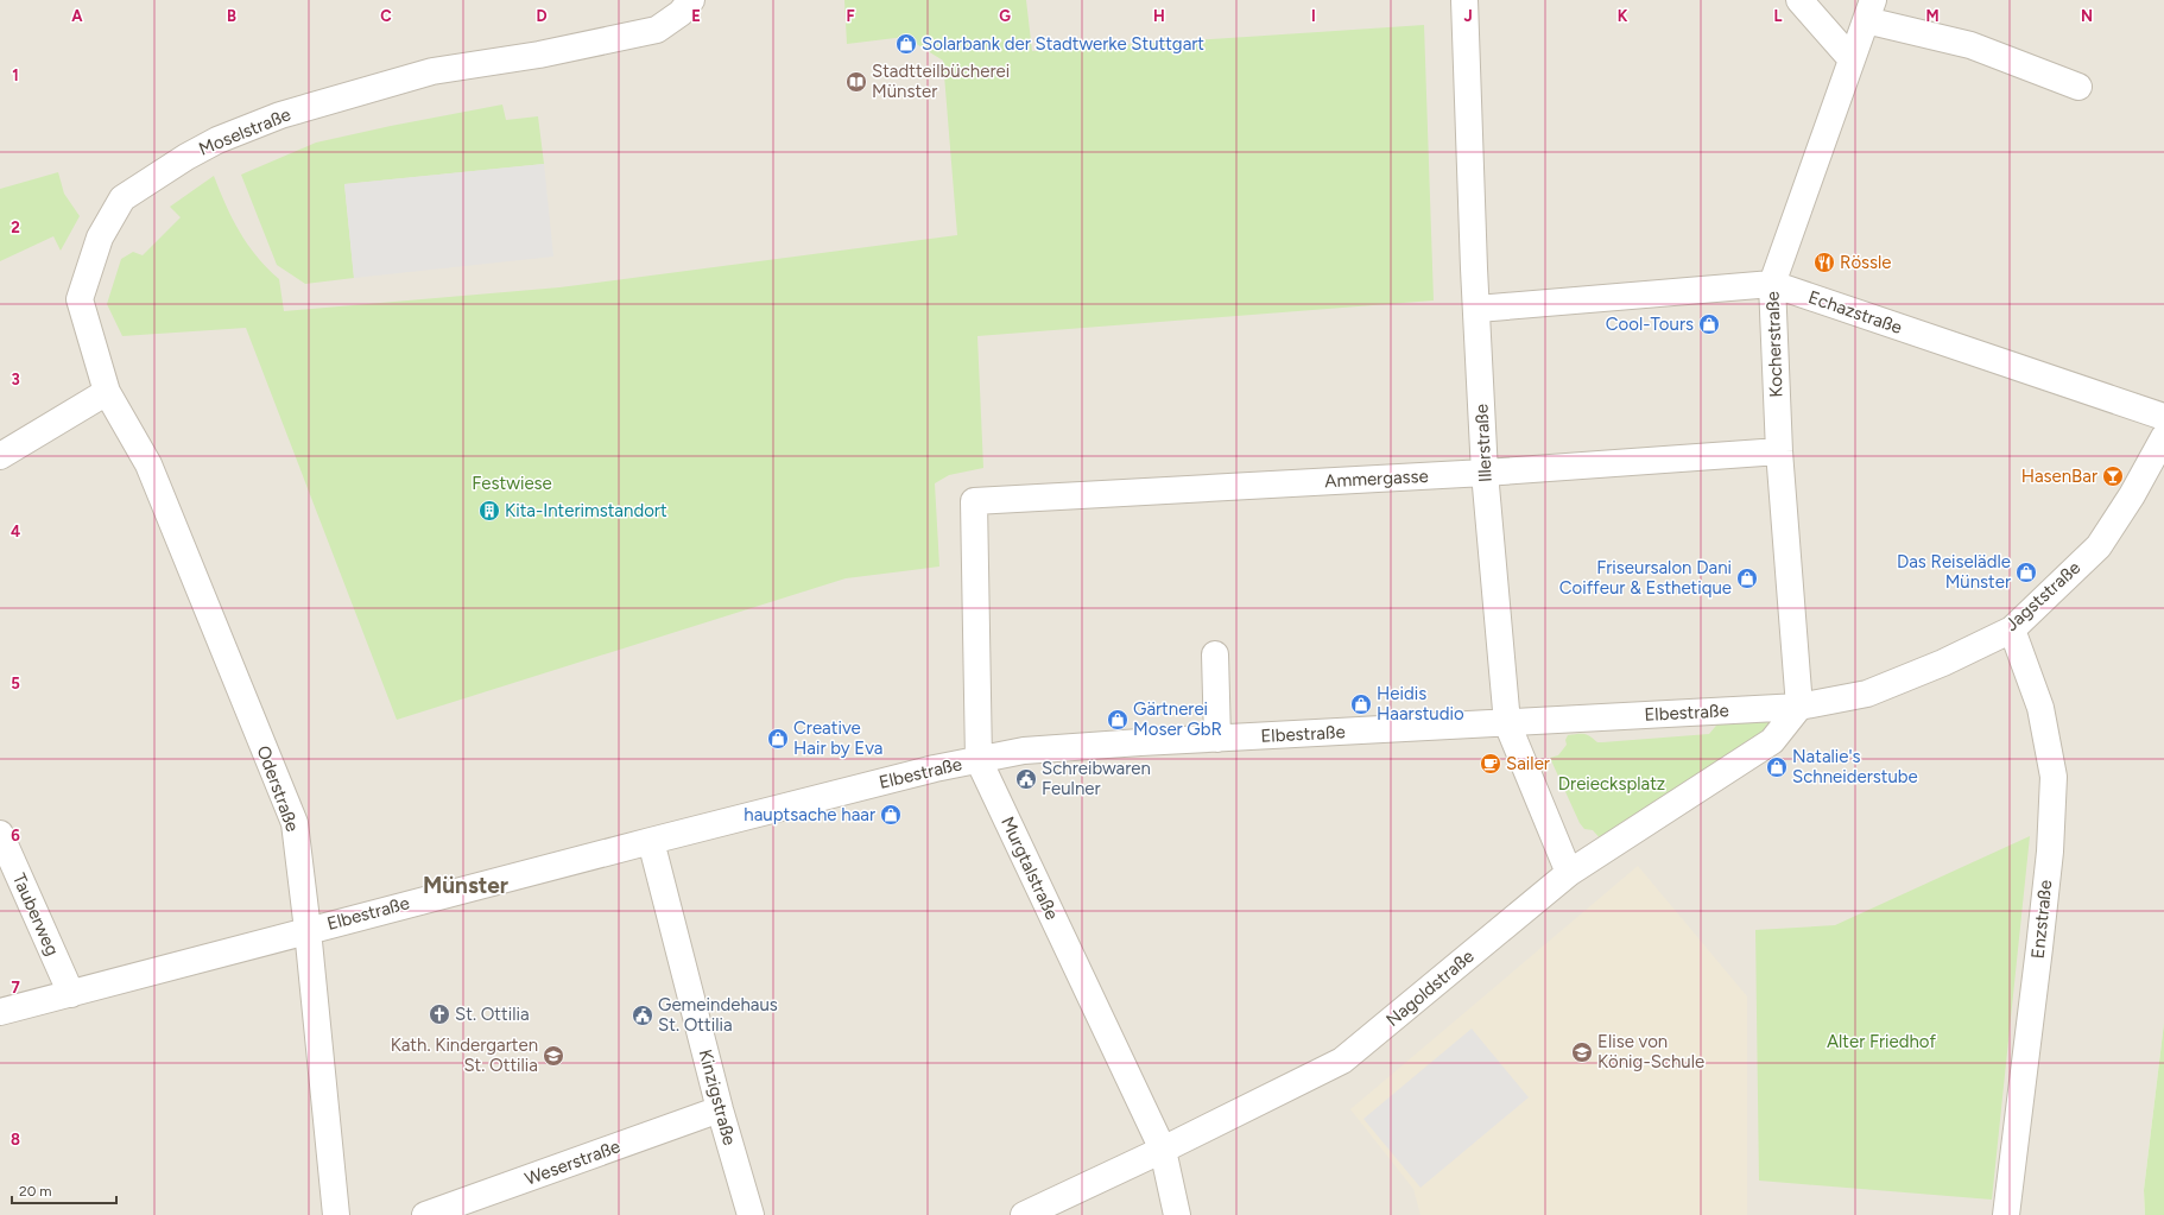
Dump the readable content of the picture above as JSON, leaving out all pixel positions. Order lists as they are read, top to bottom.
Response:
{
  "streets": {
    "street": [
      "Moselstraße",
      "Echazstraße",
      "Kocherstraße",
      "Illerstraße",
      "Ammergasse",
      "Jagststraße",
      "Elbestraße",
      "Oderstraße",
      "Murgtalstraße",
      "Tauberweg",
      "Enzstraße",
      "Nagoldstraße",
      "Kinzigstraße",
      "Weserstraße"
    ]
  },
  "crossings": [
    ["Moselstraße", "Oderstraße"],
    ["Echazstraße", "Kocherstraße"],
    ["Echazstraße", "Illerstraße"],
    ["Kocherstraße", "Ammergasse"],
    ["Kocherstraße", "Elbestraße"],
    ["Kocherstraße", "Nagoldstraße"],
    ["Illerstraße", "Ammergasse"],
    ["Illerstraße", "Elbestraße"],
    ["Illerstraße", "Nagoldstraße"],
    ["Ammergasse", "Murgtalstraße"],
    ["Jagststraße", "Elbestraße"],
    ["Jagststraße", "Enzstraße"],
    ["Elbestraße", "Oderstraße"],
    ["Elbestraße", "Murgtalstraße"],
    ["Elbestraße", "Tauberweg"],
    ["Elbestraße", "Nagoldstraße"],
    ["Elbestraße", "Kinzigstraße"],
    ["Murgtalstraße", "Nagoldstraße"],
    ["Kinzigstraße", "Weserstraße"]
  ],
  "districts": ["Münster"],
  "parks": ["Festwiese", "Dreiecksplatz", "Alter Friedhof"],
  "places": {
    "shop": [
      "Solarbank der Stadtwerke Stuttgart",
      "Cool-Tours",
      "Das Reiselädle Münster",
      "Friseursalon Dani Coiffeur & Esthetique",
      "Heidis Haarstudio",
      "Gärtnerei Moser GbR",
      "Creative Hair by Eva",
      "Natalie's Schneiderstube",
      "hauptsache haar"
    ],
    "library": ["Stadtteilbücherei Münster"],
    "restaurant": ["Rössle"],
    "bar": ["HasenBar"],
    "building": ["Kita-Interimstandort"],
    "cafe": ["Sailer"],
    "public building": ["Schreibwaren Feulner", "Gemeindehaus St. Ottilia"],
    "church": ["St. Ottilia"],
    "school or university": ["Elise von König-Schule", "Kath. Kindergarten St. Ottilia"]
  },
  "scale_bar": "20 m",
  "grid": {
    "columns": [
      "A",
      "B",
      "C",
      "D",
      "E",
      "F",
      "G",
      "H",
      "I",
      "J",
      "K",
      "L",
      "M",
      "N"
    ],
    "rows": [
      "1",
      "2",
      "3",
      "4",
      "5",
      "6",
      "7",
      "8"
    ]
  }
}
